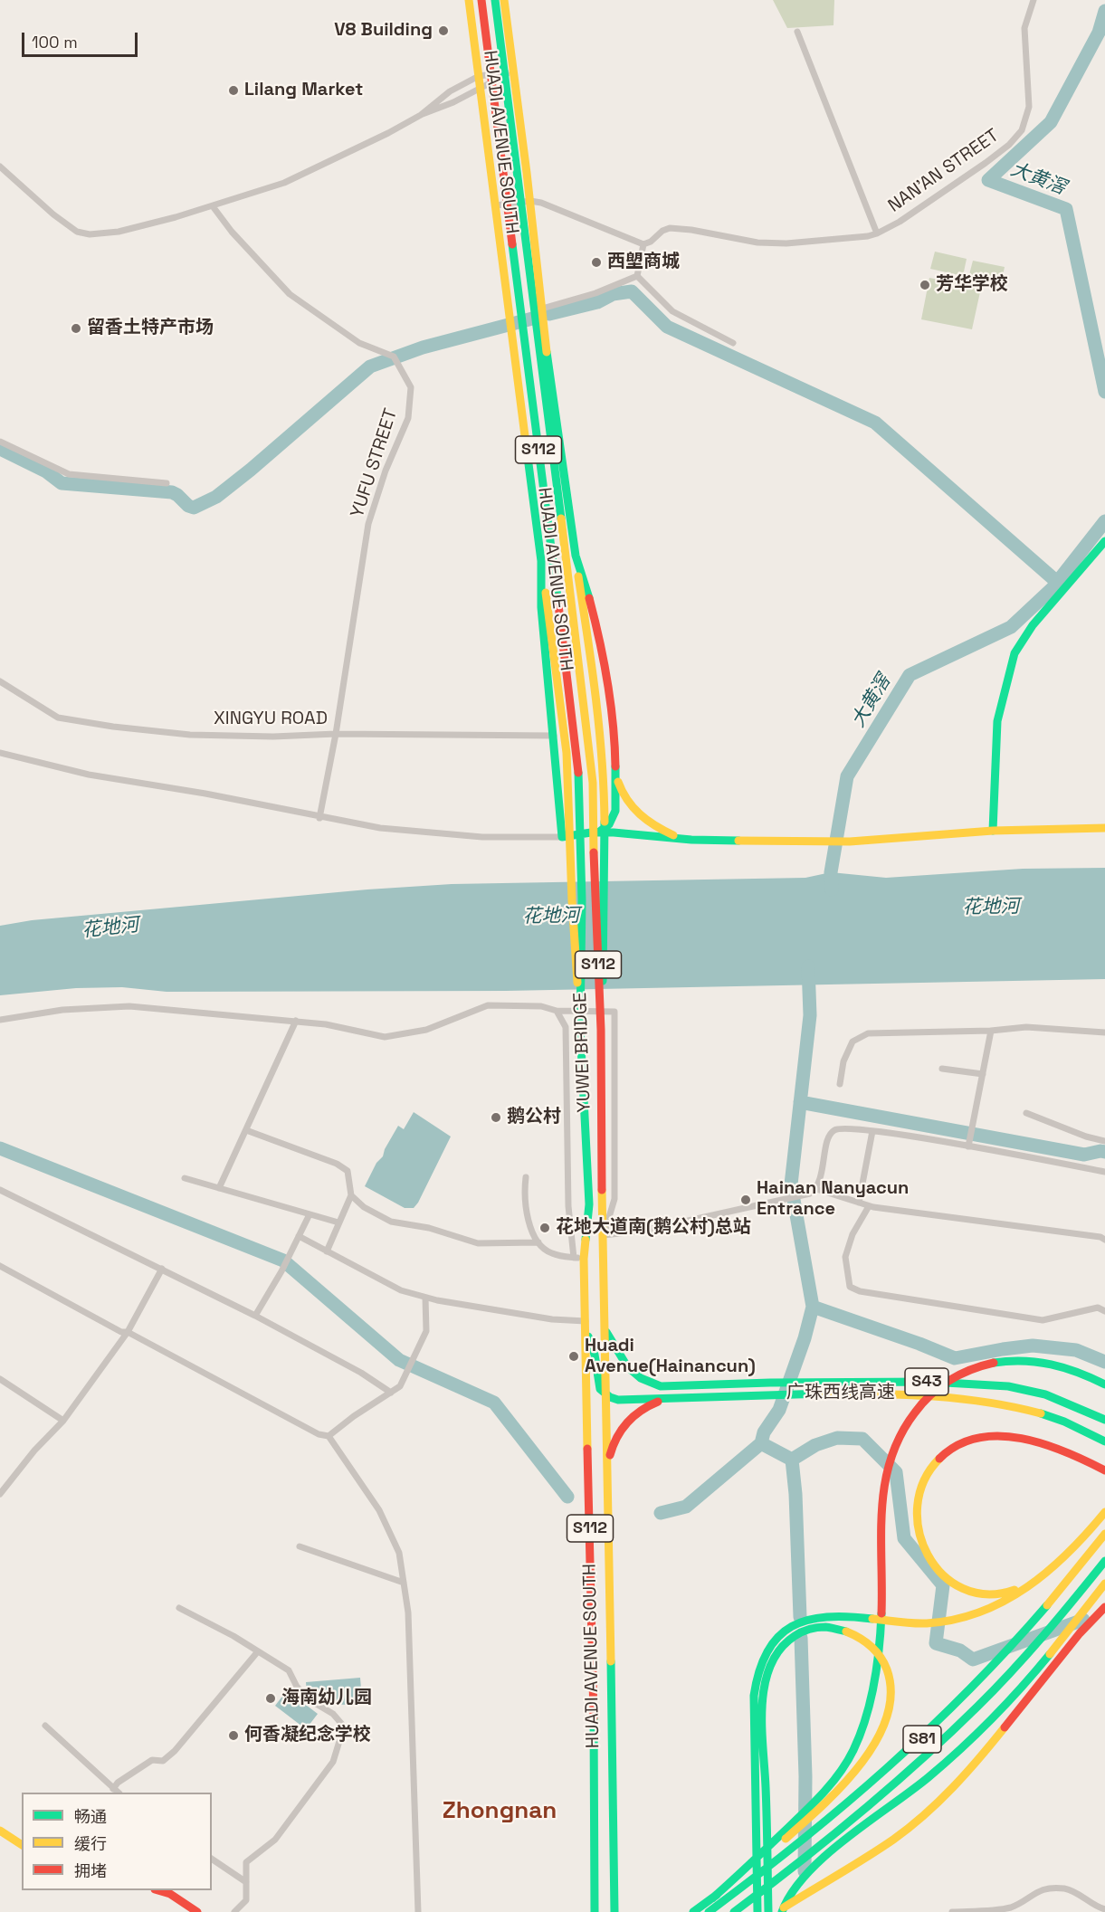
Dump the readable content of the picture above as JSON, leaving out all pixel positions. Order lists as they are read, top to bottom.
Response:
{
  "streets": {
    "main road": [
      "HUADI AVENUE SOUTH",
      "S112",
      "YUWEI BRIDGE",
      "S43",
      "广珠西线高速",
      "S81"
    ],
    "street": ["NAN'AN STREET", "YUFU STREET", "XINGYU ROAD"]
  },
  "crossings": [
    ["HUADI AVENUE SOUTH", "XINGYU ROAD"],
    ["HUADI AVENUE SOUTH", "YUWEI BRIDGE"],
    ["HUADI AVENUE SOUTH", "S43"],
    ["HUADI AVENUE SOUTH", "广珠西线高速"],
    ["YUFU STREET", "XINGYU ROAD"],
    ["S43", "广珠西线高速"]
  ],
  "districts": ["Zhongnan"],
  "water": ["大黄滘", "花地河"],
  "places": [
    "V8 Building",
    "Lilang Market",
    "西塱商城",
    "芳华学校",
    "留香土特产市场",
    "鹅公村",
    "Hainan Nanyacun Entrance",
    "花地大道南(鹅公村)总站",
    "Huadi Avenue(Hainancun)",
    "海南幼儿园",
    "何香凝纪念学校"
  ],
  "legend": ["畅通", "缓行", "拥堵"],
  "scale_bar": "100 m"
}
